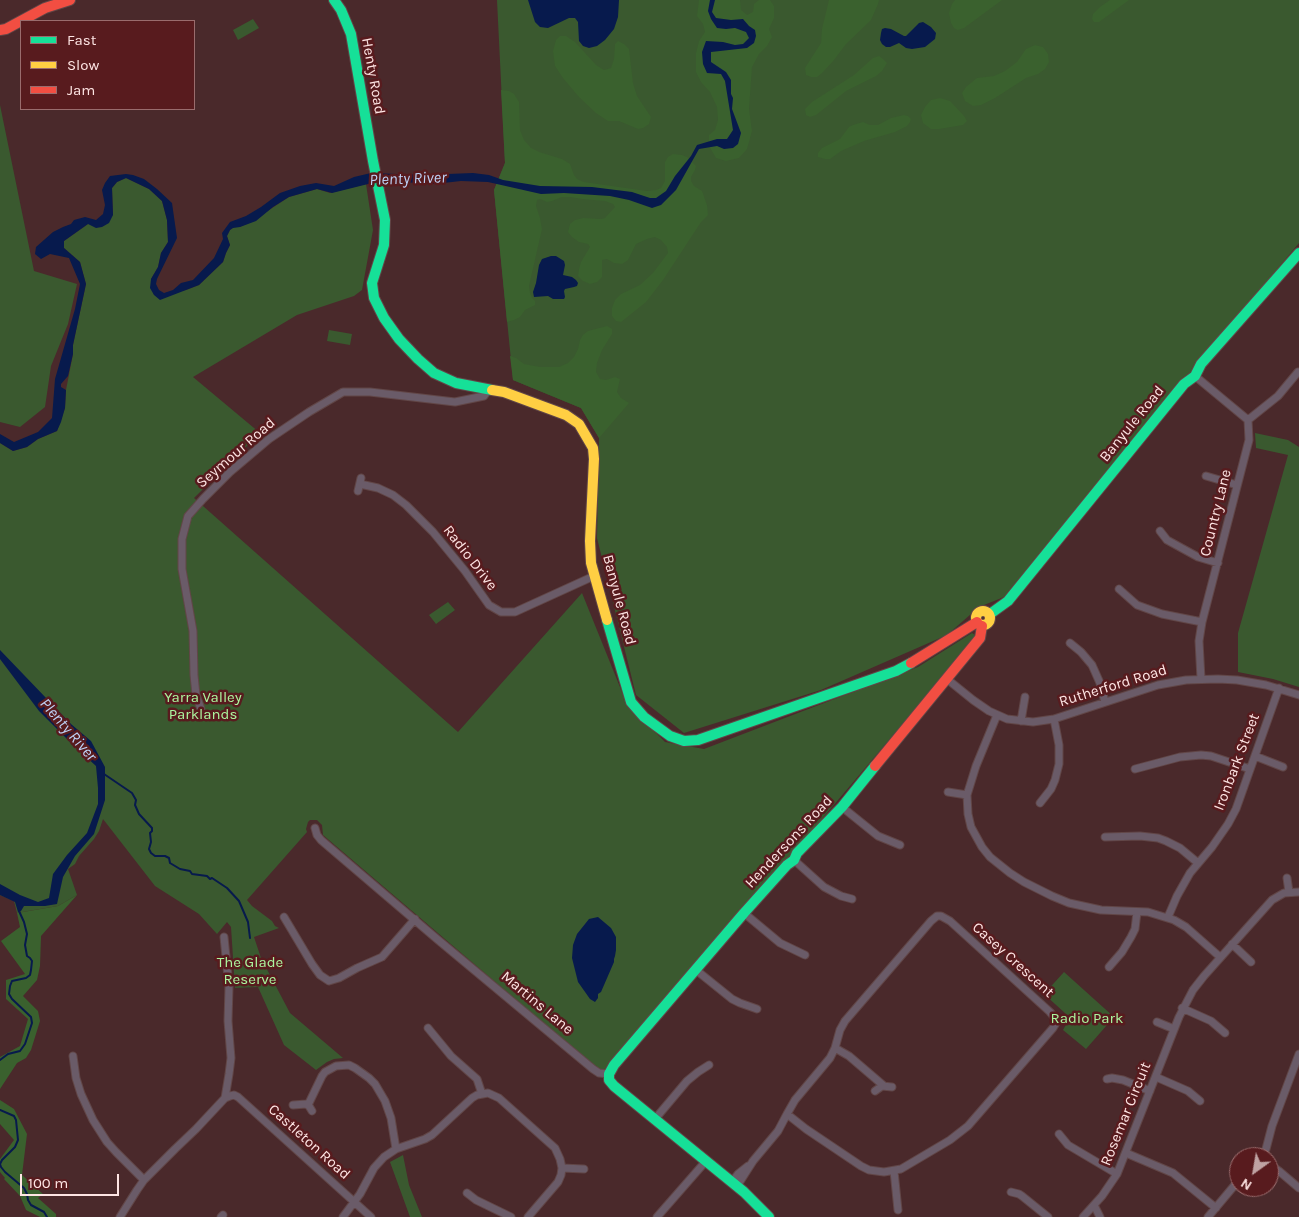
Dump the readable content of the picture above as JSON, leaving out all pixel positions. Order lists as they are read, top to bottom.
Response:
{
  "streets": {
    "street": [
      "Henty Road",
      "Banyule Road",
      "Seymour Road",
      "Country Lane",
      "Radio Drive",
      "Rutherford Road",
      "Ironbark Street",
      "Hendersons Road",
      "Casey Crescent",
      "Martins Lane",
      "Rosemar Circuit",
      "Castleton Road"
    ]
  },
  "crossings": [
    ["Henty Road", "Banyule Road"],
    ["Banyule Road", "Seymour Road"],
    ["Banyule Road", "Radio Drive"],
    ["Banyule Road", "Hendersons Road"],
    ["Country Lane", "Rutherford Road"],
    ["Rutherford Road", "Ironbark Street"],
    ["Rutherford Road", "Hendersons Road"],
    ["Hendersons Road", "Martins Lane"],
    ["Casey Crescent", "Martins Lane"]
  ],
  "water": ["Plenty River"],
  "parks": ["Yarra Valley Parklands", "The Glade Reserve", "Radio Park"],
  "legend": ["Fast", "Slow", "Jam"],
  "scale_bar": "100 m",
  "north": "bottom left"
}
